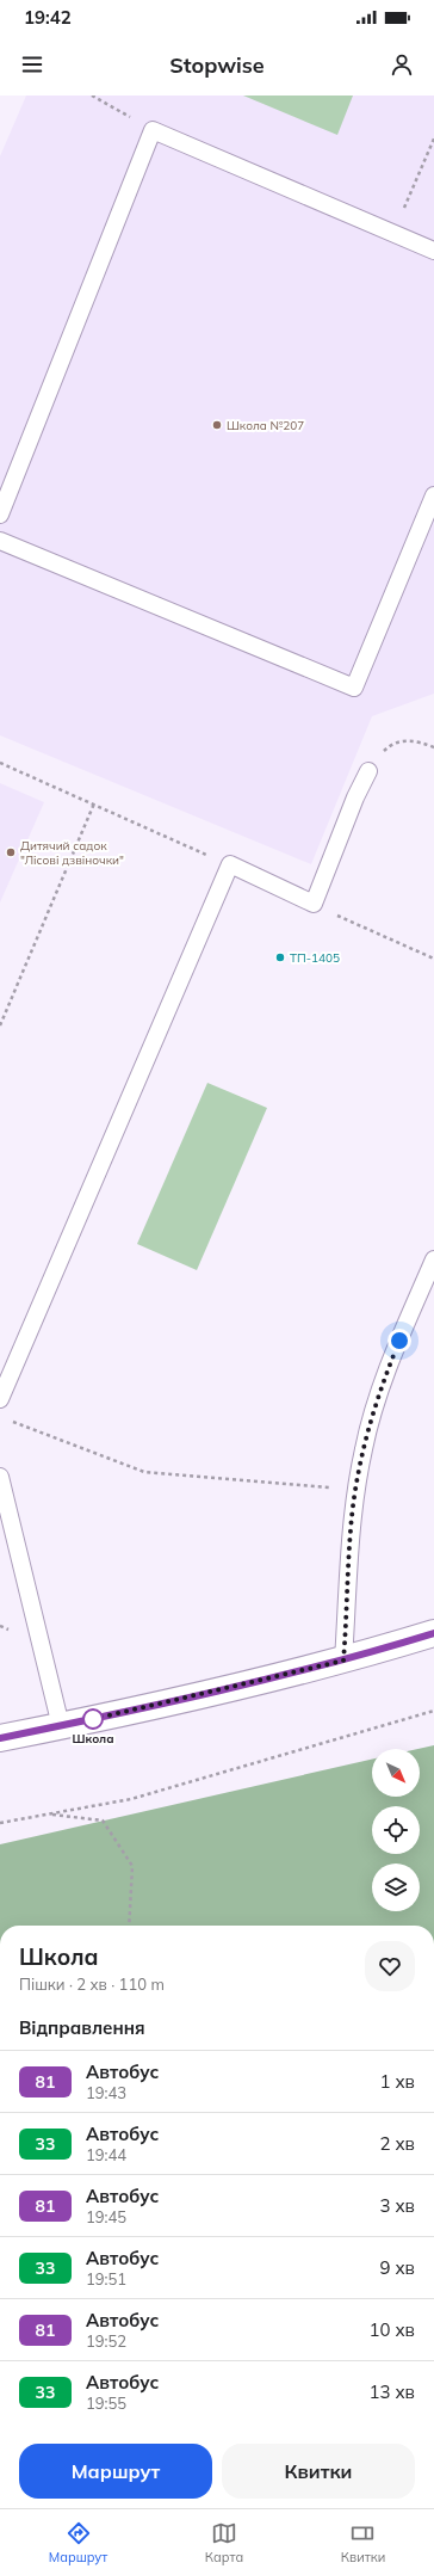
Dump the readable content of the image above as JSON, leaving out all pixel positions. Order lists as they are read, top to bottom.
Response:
{
  "places": [
    "Школа №207",
    "Дитячий садок \"Лісові дзвіночки\"",
    "ТП-1405",
    "Школа"
  ],
  "lines": ["bus line 81"],
  "north": "bottom right",
  "page": {
    "status": "19:42",
    "header": "Stopwise",
    "heading": [
      ["Школа", "Пішки · 2 хв · 110 m"],
      "Відправлення"
    ],
    "list": [
      {
        "mark": "81",
        "name": "Автобус",
        "note": "19:43",
        "value": "1 хв"
      },
      {
        "mark": "33",
        "name": "Автобус",
        "note": "19:44",
        "value": "2 хв"
      },
      {
        "mark": "81",
        "name": "Автобус",
        "note": "19:45",
        "value": "3 хв"
      },
      {
        "mark": "33",
        "name": "Автобус",
        "note": "19:51",
        "value": "9 хв"
      },
      {
        "mark": "81",
        "name": "Автобус",
        "note": "19:52",
        "value": "10 хв"
      },
      {
        "mark": "33",
        "name": "Автобус",
        "note": "19:55",
        "value": "13 хв"
      }
    ],
    "buttons": ["Маршрут", "Квитки"],
    "tabs": ["Маршрут", "Карта", "Квитки"]
  }
}
